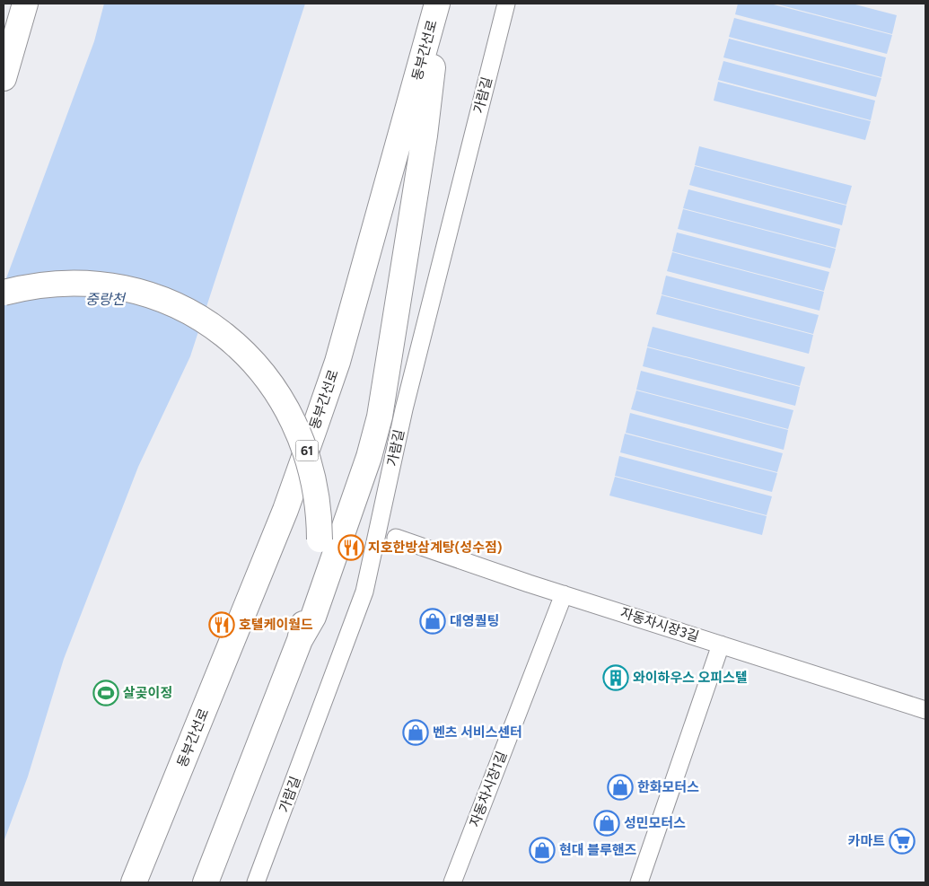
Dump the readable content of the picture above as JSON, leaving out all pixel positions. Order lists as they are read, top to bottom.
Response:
{
  "streets": {
    "highway": ["동부간선로", "61"],
    "street": ["가람길", "자동차시장3길", "자동차시장1길"]
  },
  "crossings": [
    ["자동차시장3길", "자동차시장1길"]
  ],
  "water": ["중랑천"],
  "places": {
    "restaurant": ["지호한방삼계탕(성수점)", "호텔케이월드"],
    "shop": [
      "대영퀄팅",
      "벤츠 서비스센터",
      "한화모터스",
      "성민모터스",
      "현대 블루핸즈"
    ],
    "building": ["와이하우스 오피스텔"],
    "sports": ["살곶이정"],
    "supermarket": ["카마트"]
  }
}
